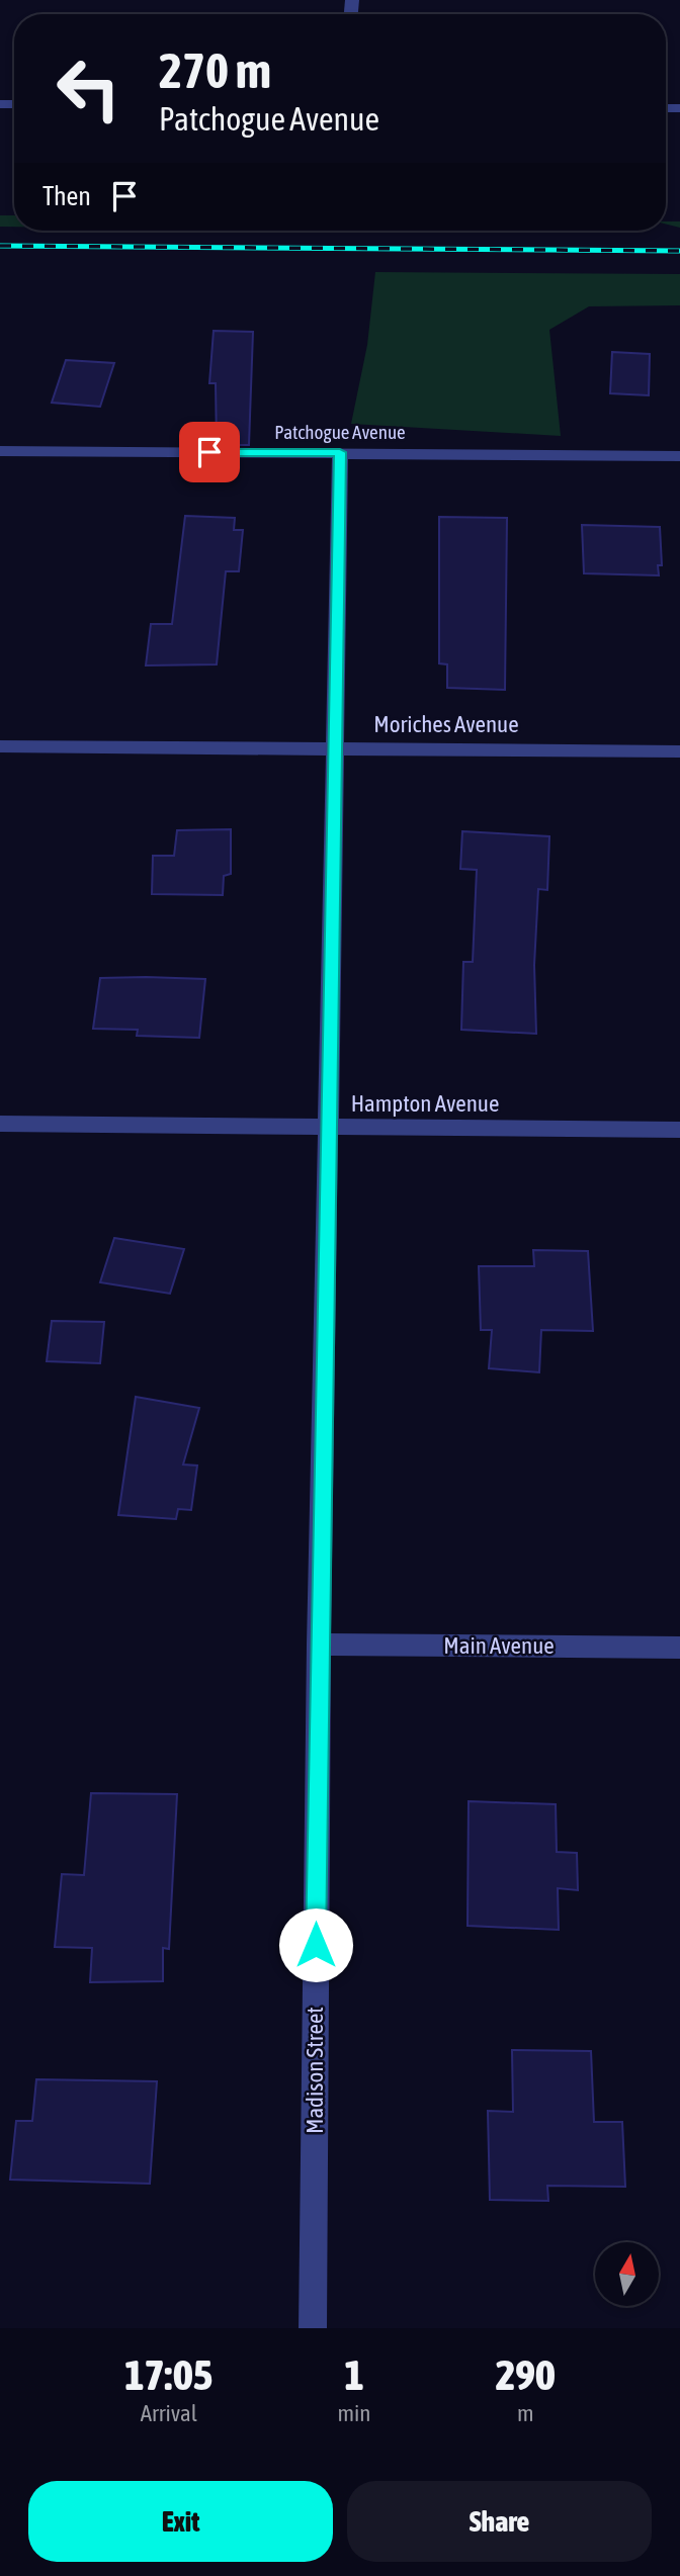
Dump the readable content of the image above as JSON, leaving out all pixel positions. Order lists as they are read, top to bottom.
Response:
{
  "streets": {
    "street": [
      "Patchogue Avenue",
      "Moriches Avenue",
      "Hampton Avenue",
      "Main Avenue",
      "Madison Street"
    ]
  },
  "crossings": [
    ["Patchogue Avenue", "Madison Street"],
    ["Moriches Avenue", "Madison Street"],
    ["Hampton Avenue", "Madison Street"],
    ["Main Avenue", "Madison Street"]
  ],
  "north": "top",
  "page": {
    "turn": ["270 m", "Patchogue Avenue"],
    "then": "Then",
    "eta": [
      "17:05",
      "Arrival",
      "1",
      "min",
      "290",
      "m"
    ],
    "buttons": ["Exit", "Share"]
  }
}
